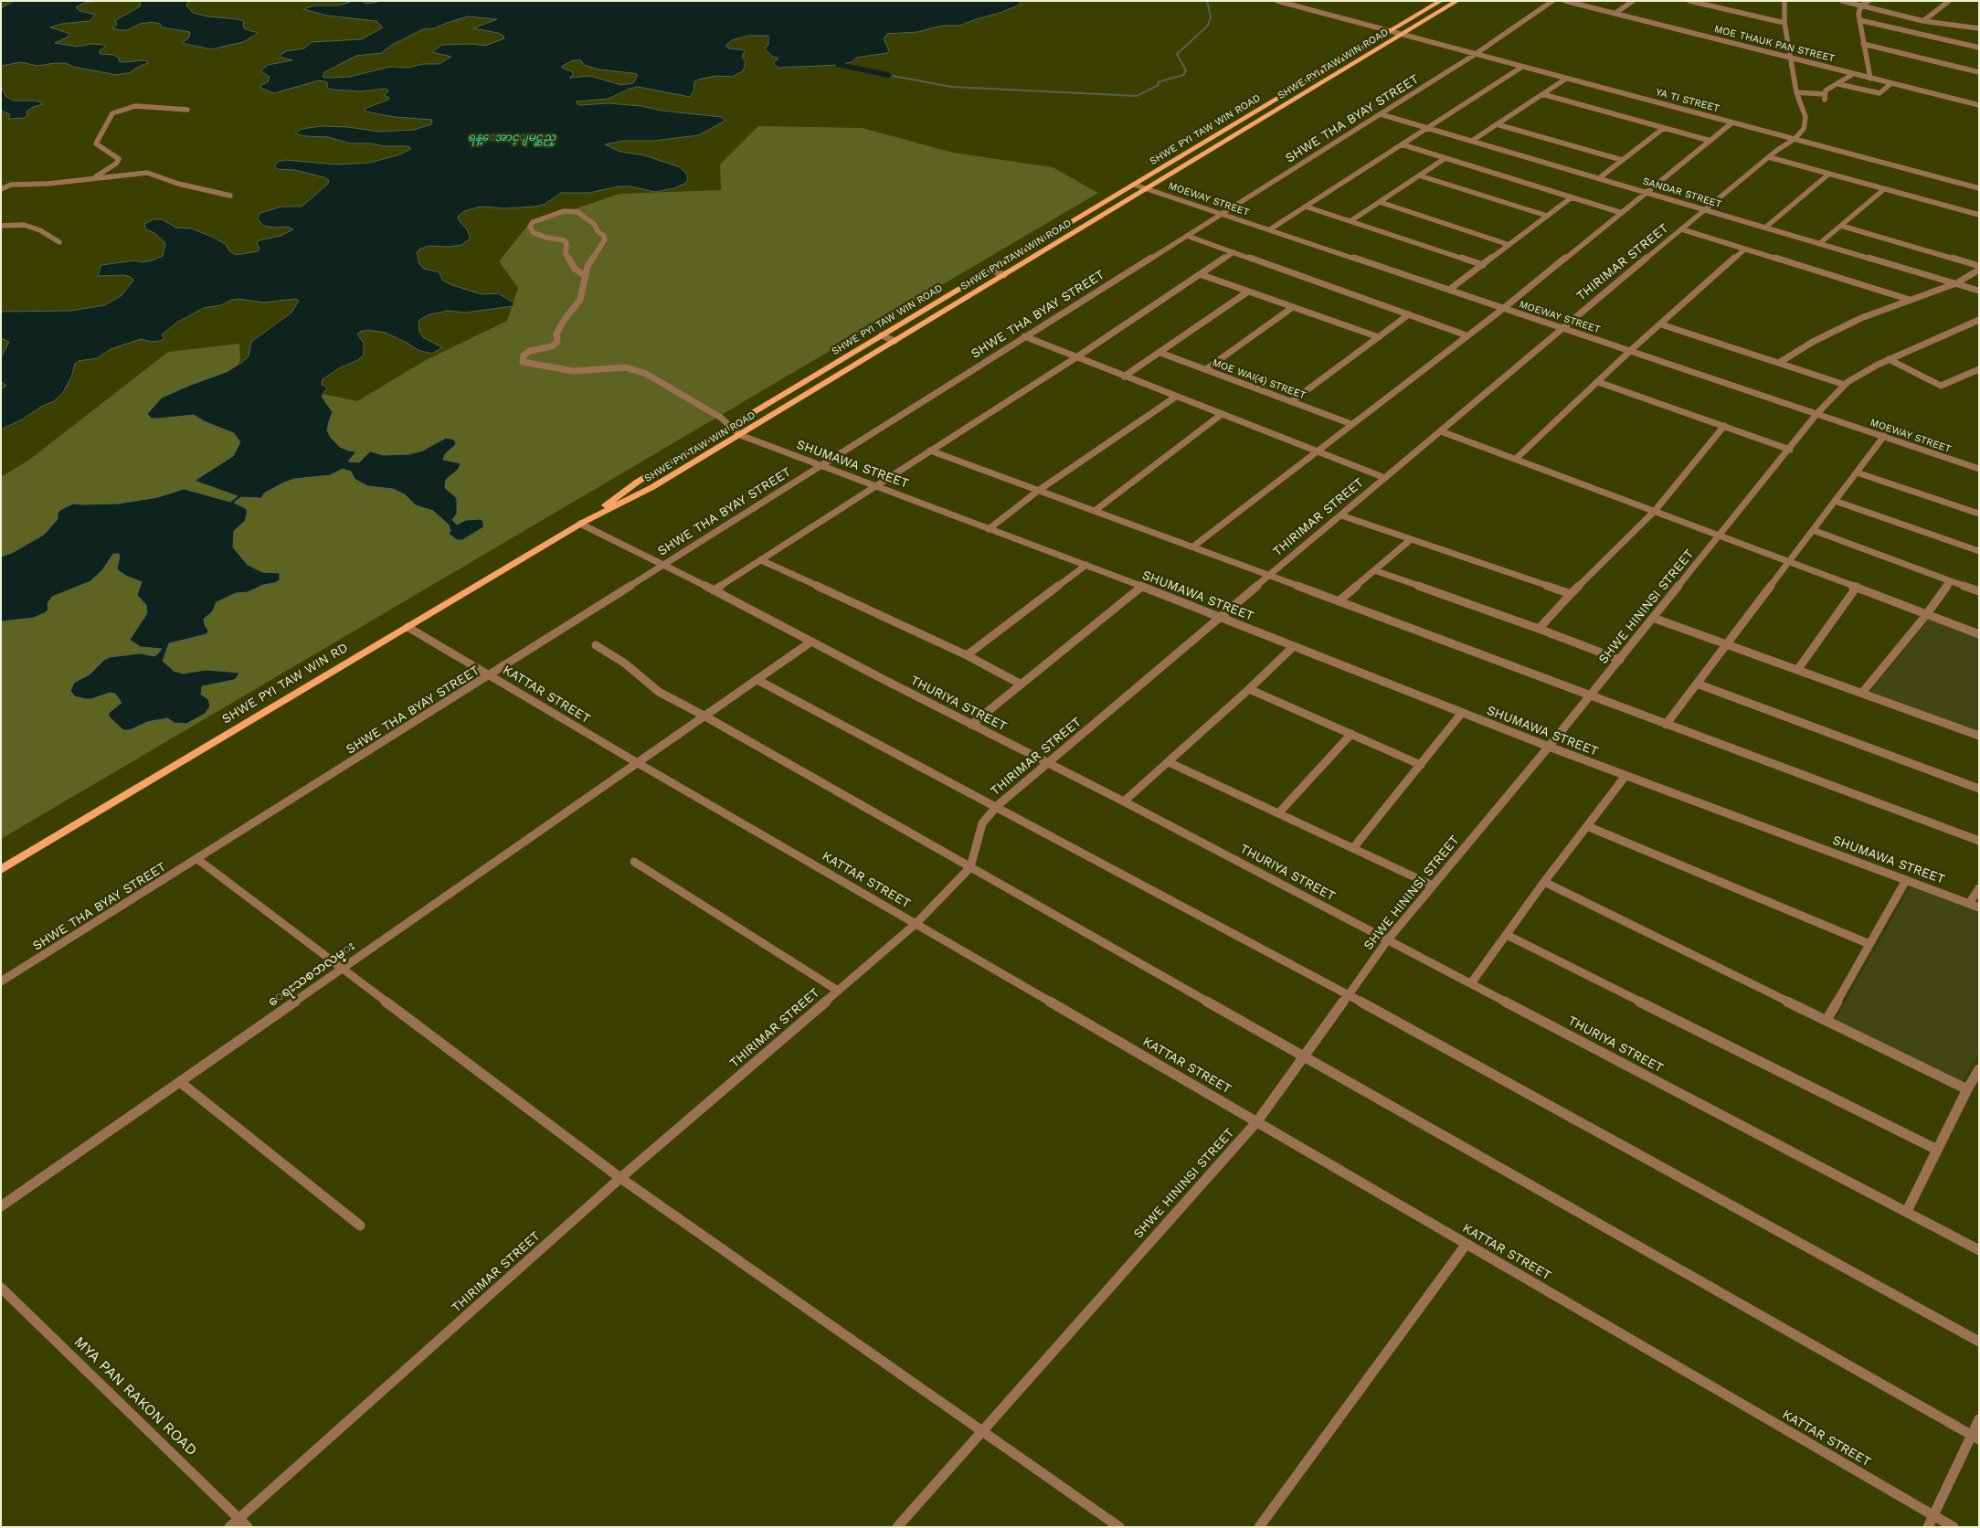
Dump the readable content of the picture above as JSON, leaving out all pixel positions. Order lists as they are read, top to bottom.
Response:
{
  "streets": {
    "main road": ["SHWE PYI TAW WIN ROAD", "SHWE PYI TAW WIN RD"],
    "street": [
      "MOE THAUK PAN STREET",
      "YA TI STREET",
      "SHWE THA BYAY STREET",
      "SANDAR STREET",
      "MOEWAY STREET",
      "THIRIMAR STREET",
      "MOE WAI(4) STREET",
      "SHUMAWA STREET",
      "SHWE HININSI STREET",
      "KATTAR STREET",
      "THURIYA STREET",
      "ေရႊသစၥာလမ္း",
      "MYA PAN RAKON ROAD"
    ]
  },
  "crossings": [
    ["MOE THAUK PAN STREET", "THIRIMAR STREET"],
    ["SHWE PYI TAW WIN ROAD", "YA TI STREET"],
    ["SHWE PYI TAW WIN ROAD", "MOEWAY STREET"],
    ["SHWE PYI TAW WIN ROAD", "SHUMAWA STREET"],
    ["SHWE PYI TAW WIN ROAD", "SHWE PYI TAW WIN RD"],
    ["SHWE PYI TAW WIN ROAD", "THURIYA STREET"],
    ["YA TI STREET", "SHWE THA BYAY STREET"],
    ["YA TI STREET", "THIRIMAR STREET"],
    ["SHWE THA BYAY STREET", "SANDAR STREET"],
    ["SHWE THA BYAY STREET", "MOEWAY STREET"],
    ["SHWE THA BYAY STREET", "SHUMAWA STREET"],
    ["SHWE THA BYAY STREET", "KATTAR STREET"],
    ["SHWE THA BYAY STREET", "THURIYA STREET"],
    ["SANDAR STREET", "THIRIMAR STREET"],
    ["MOEWAY STREET", "THIRIMAR STREET"],
    ["MOEWAY STREET", "SHWE HININSI STREET"],
    ["THIRIMAR STREET", "SHUMAWA STREET"],
    ["THIRIMAR STREET", "KATTAR STREET"],
    ["THIRIMAR STREET", "THURIYA STREET"],
    ["THIRIMAR STREET", "MYA PAN RAKON ROAD"],
    ["SHUMAWA STREET", "SHWE HININSI STREET"],
    ["SHWE HININSI STREET", "KATTAR STREET"],
    ["SHWE HININSI STREET", "THURIYA STREET"],
    ["SHWE PYI TAW WIN RD", "KATTAR STREET"],
    ["SHWE PYI TAW WIN RD", "THURIYA STREET"],
    ["KATTAR STREET", "ေရႊသစၥာလမ္း"],
    ["THURIYA STREET", "ေရႊသစၥာလမ္း"]
  ],
  "water": ["ရန္ေအာင္ျမင္ဆည္"]
}
